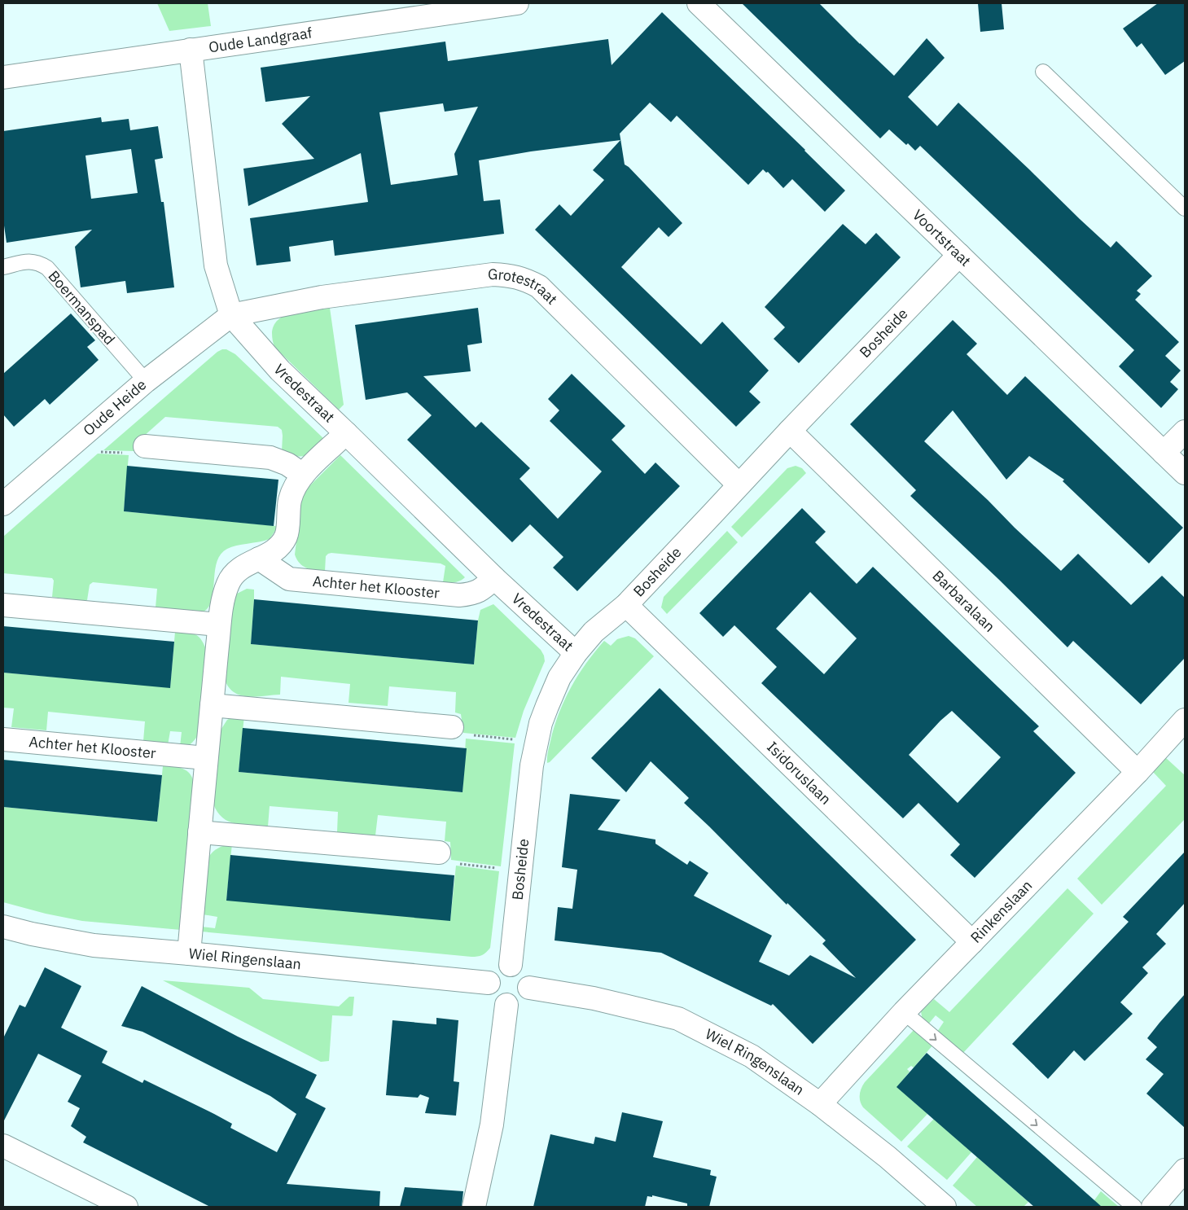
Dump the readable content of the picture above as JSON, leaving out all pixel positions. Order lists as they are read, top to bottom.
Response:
{
  "streets": {
    "street": [
      "Oude Landgraaf",
      "Voortstraat",
      "Grotestraat",
      "Bosheide",
      "Vredestraat",
      "Oude Heide",
      "Achter het Klooster",
      "Barbaralaan",
      "Isidoruslaan",
      "Rinkenslaan",
      "Wiel Ringenslaan"
    ],
    "lane": ["Boermanspad"]
  },
  "crossings": [
    ["Oude Landgraaf", "Vredestraat"],
    ["Voortstraat", "Bosheide"],
    ["Grotestraat", "Bosheide"],
    ["Grotestraat", "Vredestraat"],
    ["Grotestraat", "Oude Heide"],
    ["Boermanspad", "Oude Heide"],
    ["Bosheide", "Vredestraat"],
    ["Bosheide", "Barbaralaan"],
    ["Bosheide", "Isidoruslaan"],
    ["Bosheide", "Wiel Ringenslaan"],
    ["Vredestraat", "Oude Heide"],
    ["Vredestraat", "Achter het Klooster"],
    ["Barbaralaan", "Rinkenslaan"],
    ["Isidoruslaan", "Rinkenslaan"],
    ["Rinkenslaan", "Wiel Ringenslaan"]
  ]
}
